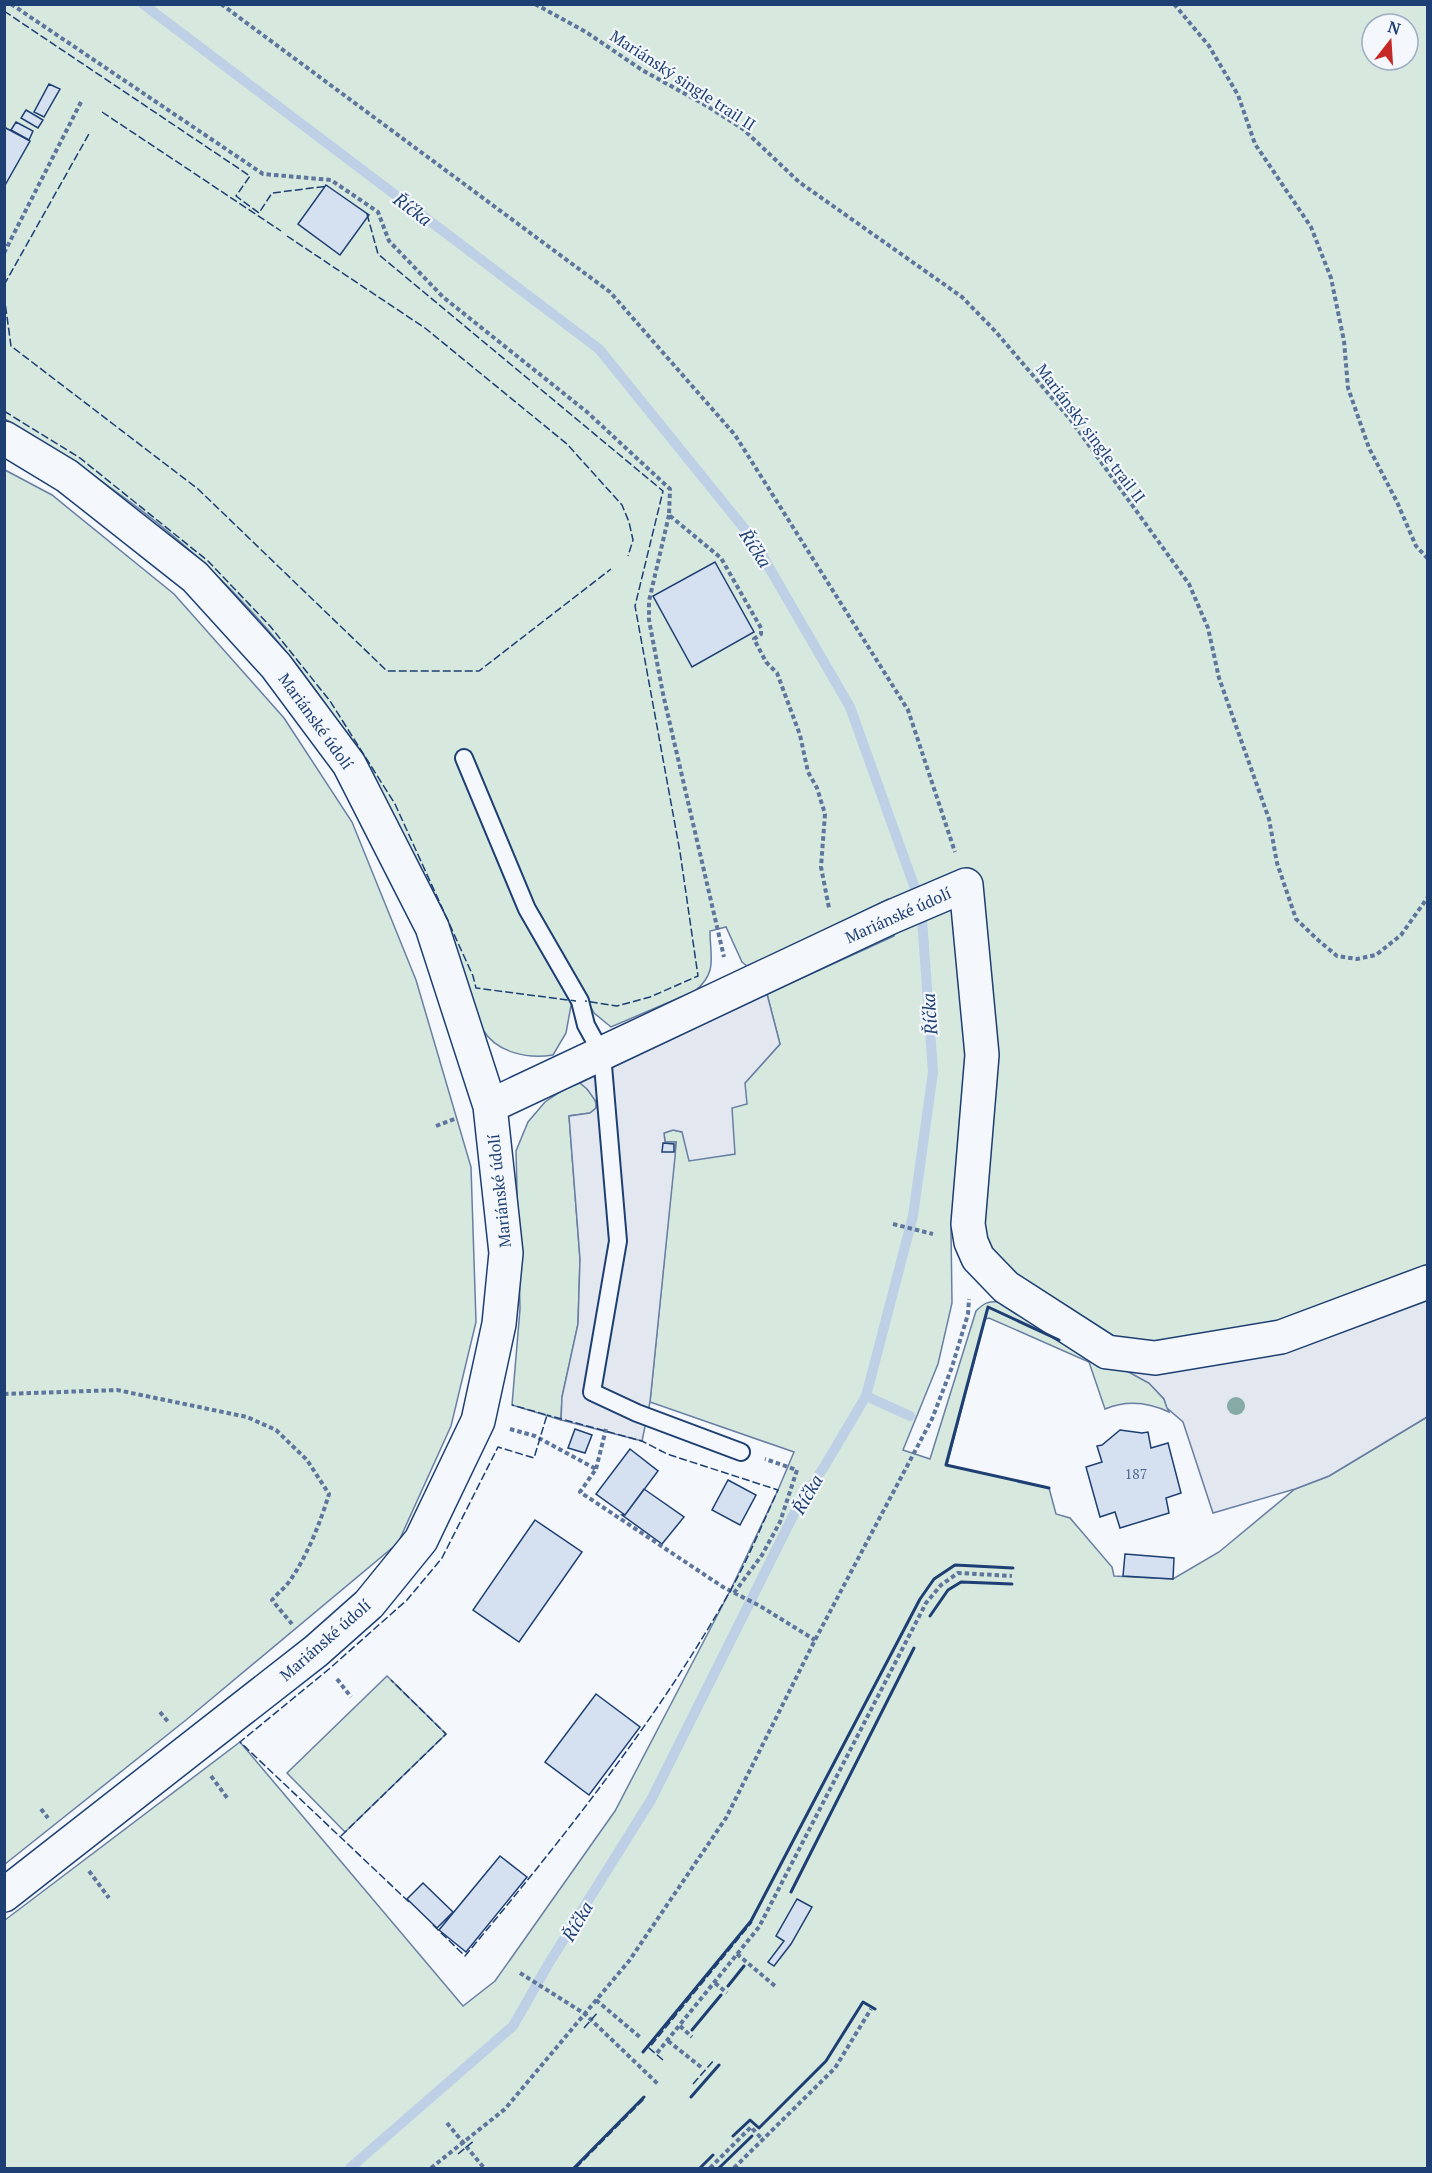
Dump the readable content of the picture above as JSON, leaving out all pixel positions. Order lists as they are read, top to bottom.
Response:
{
  "streets": {
    "street": ["Mariánské údolí"],
    "path": ["Mariánský single trail II"]
  },
  "water": ["Říčka"],
  "house_numbers": ["187"],
  "north": "top"
}
